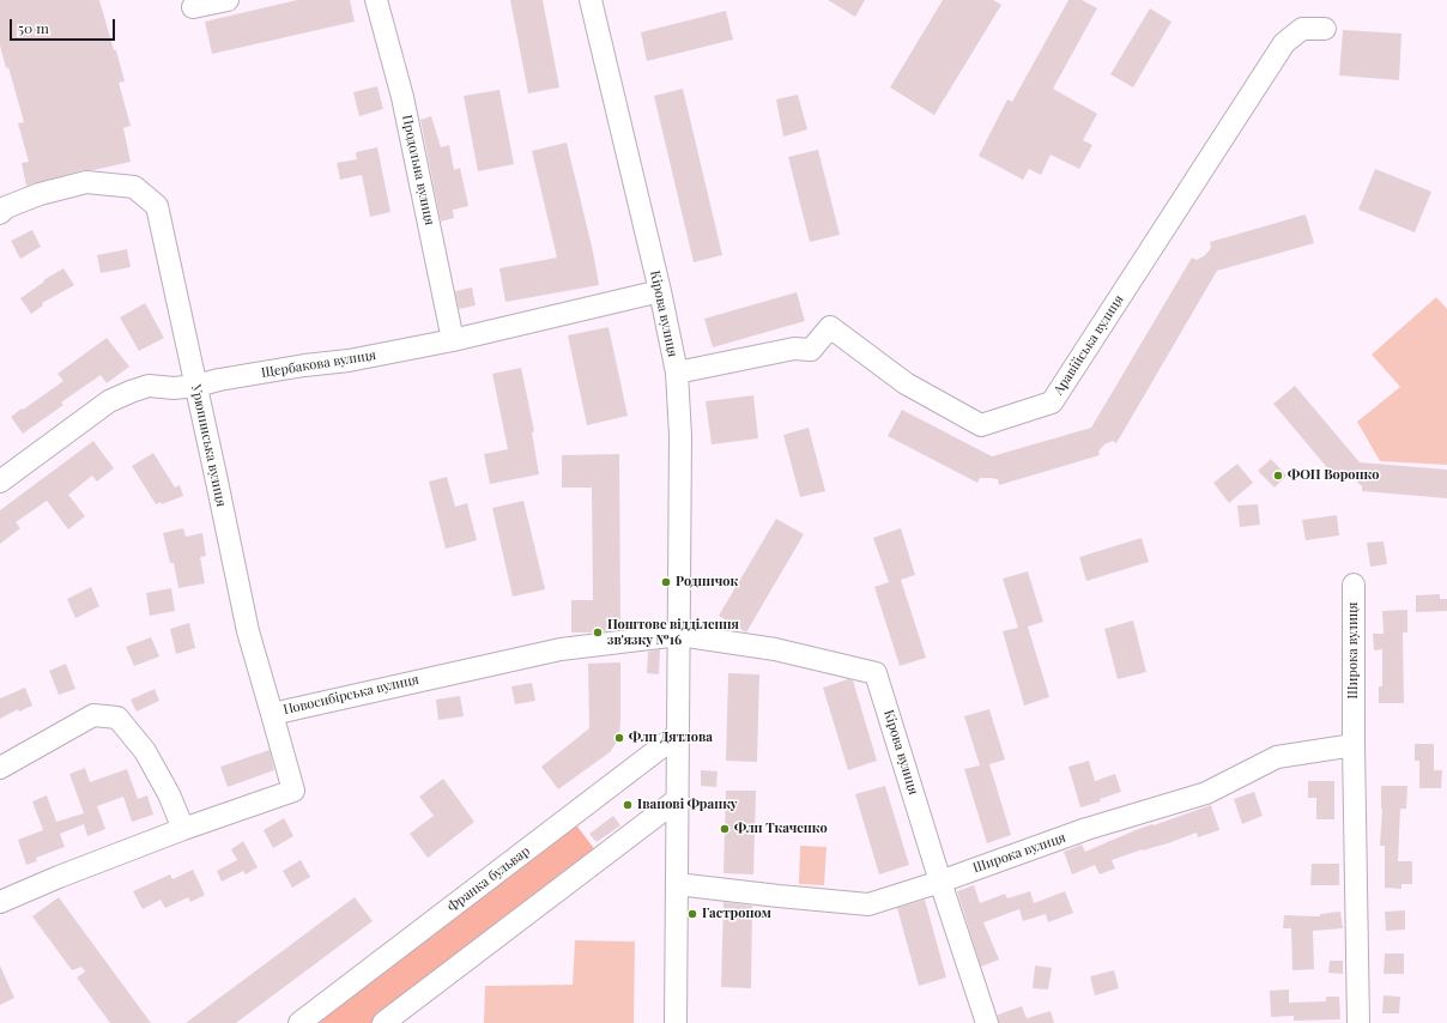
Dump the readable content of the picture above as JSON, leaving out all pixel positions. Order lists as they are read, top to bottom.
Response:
{
  "streets": {
    "street": [
      "Продольна вулиця",
      "Кірова вулиця",
      "Аравійська вулиця",
      "Щербакова вулиця",
      "Урюпинська вулиця",
      "Широка вулиця",
      "Новосибірська вулиця",
      "Франка бульвар"
    ]
  },
  "crossings": [
    ["Продольна вулиця", "Щербакова вулиця"],
    ["Кірова вулиця", "Аравійська вулиця"],
    ["Кірова вулиця", "Щербакова вулиця"],
    ["Кірова вулиця", "Широка вулиця"],
    ["Кірова вулиця", "Новосибірська вулиця"],
    ["Кірова вулиця", "Франка бульвар"],
    ["Щербакова вулиця", "Урюпинська вулиця"],
    ["Урюпинська вулиця", "Новосибірська вулиця"]
  ],
  "places": [
    "ФОП Воронко",
    "Родничок",
    "Поштове відділення зв'язку №16",
    "Флп Дятлова",
    "Іванові Франку",
    "Флп Ткаченко",
    "Гастроном"
  ],
  "scale_bar": "50 m"
}
